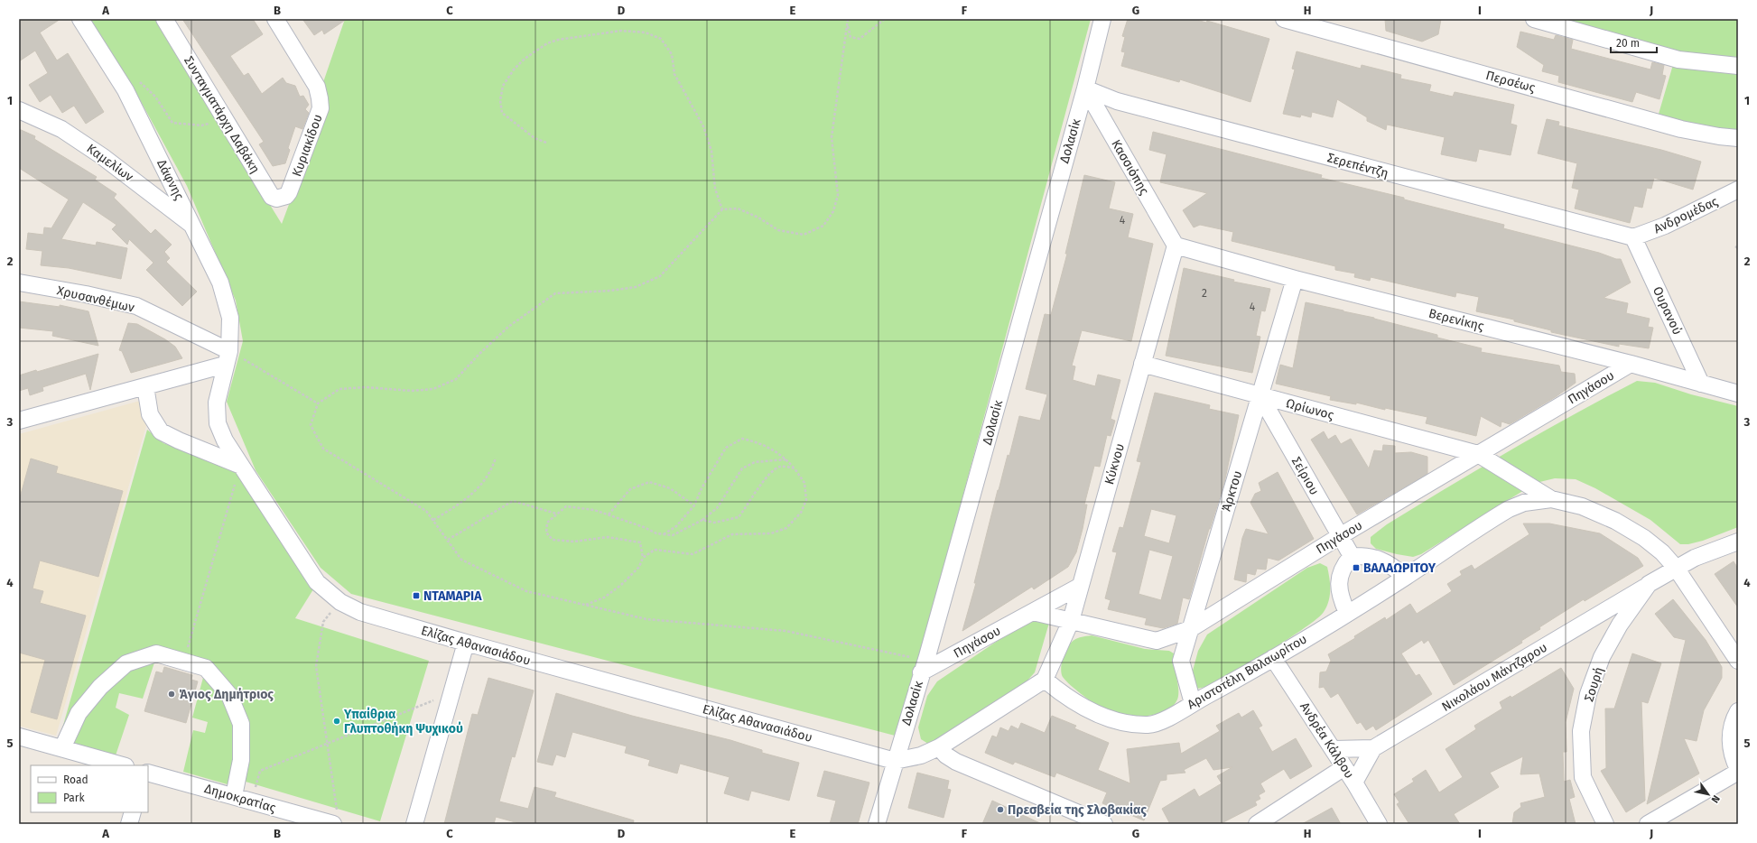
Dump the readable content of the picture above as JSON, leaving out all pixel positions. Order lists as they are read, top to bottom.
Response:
{
  "streets": {
    "street": [
      "Περσέως",
      "Συνταγματάρχη Δαβάκη",
      "Δολασίκ",
      "Κυριακίδου",
      "Καμελίων",
      "Σερεπέντζη",
      "Κασσιόπης",
      "Δάφνης",
      "Ανδρομέδας",
      "Χρυσανθέμων",
      "Ουρανού",
      "Βερενίκης",
      "Πηγάσου",
      "Ωρίωνος",
      "Κύκνου",
      "Σείριου",
      "Άρκτου",
      "Ελίζας Αθανασιάδου",
      "Αριστοτέλη Βαλαωρίτου",
      "Νικολάου Μάντζαρου",
      "Σουρή",
      "Ανδρέα Κάλβου",
      "Δημοκρατίας"
    ]
  },
  "crossings": [
    ["Συνταγματάρχη Δαβάκη", "Κυριακίδου"],
    ["Δολασίκ", "Σερεπέντζη"],
    ["Δολασίκ", "Κασσιόπης"],
    ["Δολασίκ", "Πηγάσου"],
    ["Δολασίκ", "Ελίζας Αθανασιάδου"],
    ["Καμελίων", "Δάφνης"],
    ["Σερεπέντζη", "Κασσιόπης"],
    ["Σερεπέντζη", "Ανδρομέδας"],
    ["Σερεπέντζη", "Ουρανού"],
    ["Κασσιόπης", "Βερενίκης"],
    ["Κασσιόπης", "Κύκνου"],
    ["Δάφνης", "Χρυσανθέμων"],
    ["Δάφνης", "Ελίζας Αθανασιάδου"],
    ["Ανδρομέδας", "Ουρανού"],
    ["Χρυσανθέμων", "Ελίζας Αθανασιάδου"],
    ["Ουρανού", "Βερενίκης"],
    ["Βερενίκης", "Πηγάσου"],
    ["Βερενίκης", "Κύκνου"],
    ["Βερενίκης", "Άρκτου"],
    ["Πηγάσου", "Ωρίωνος"],
    ["Πηγάσου", "Κύκνου"],
    ["Πηγάσου", "Σείριου"],
    ["Πηγάσου", "Άρκτου"],
    ["Ωρίωνος", "Κύκνου"],
    ["Ωρίωνος", "Σείριου"],
    ["Ωρίωνος", "Άρκτου"],
    ["Ωρίωνος", "Αριστοτέλη Βαλαωρίτου"],
    ["Κύκνου", "Αριστοτέλη Βαλαωρίτου"],
    ["Σείριου", "Άρκτου"],
    ["Άρκτου", "Αριστοτέλη Βαλαωρίτου"],
    ["Αριστοτέλη Βαλαωρίτου", "Ανδρέα Κάλβου"],
    ["Νικολάου Μάντζαρου", "Σουρή"],
    ["Νικολάου Μάντζαρου", "Ανδρέα Κάλβου"]
  ],
  "places": {
    "transit": ["ΒΑΛΑΩΡΙΤΟΥ", "ΝΤΑΜΑΡΙΑ"],
    "other": ["Άγιος Δημήτριος", "Υπαίθρια Γλυπτοθήκη Ψυχικού", "Πρεσβεία της Σλοβακίας"]
  },
  "house_numbers": ["4", "2", "4"],
  "legend": ["Road", "Park"],
  "scale_bar": "20 m",
  "north": "bottom right",
  "grid": {
    "columns": [
      "A",
      "B",
      "C",
      "D",
      "E",
      "F",
      "G",
      "H",
      "I",
      "J"
    ],
    "rows": [
      "1",
      "2",
      "3",
      "4",
      "5"
    ]
  }
}
